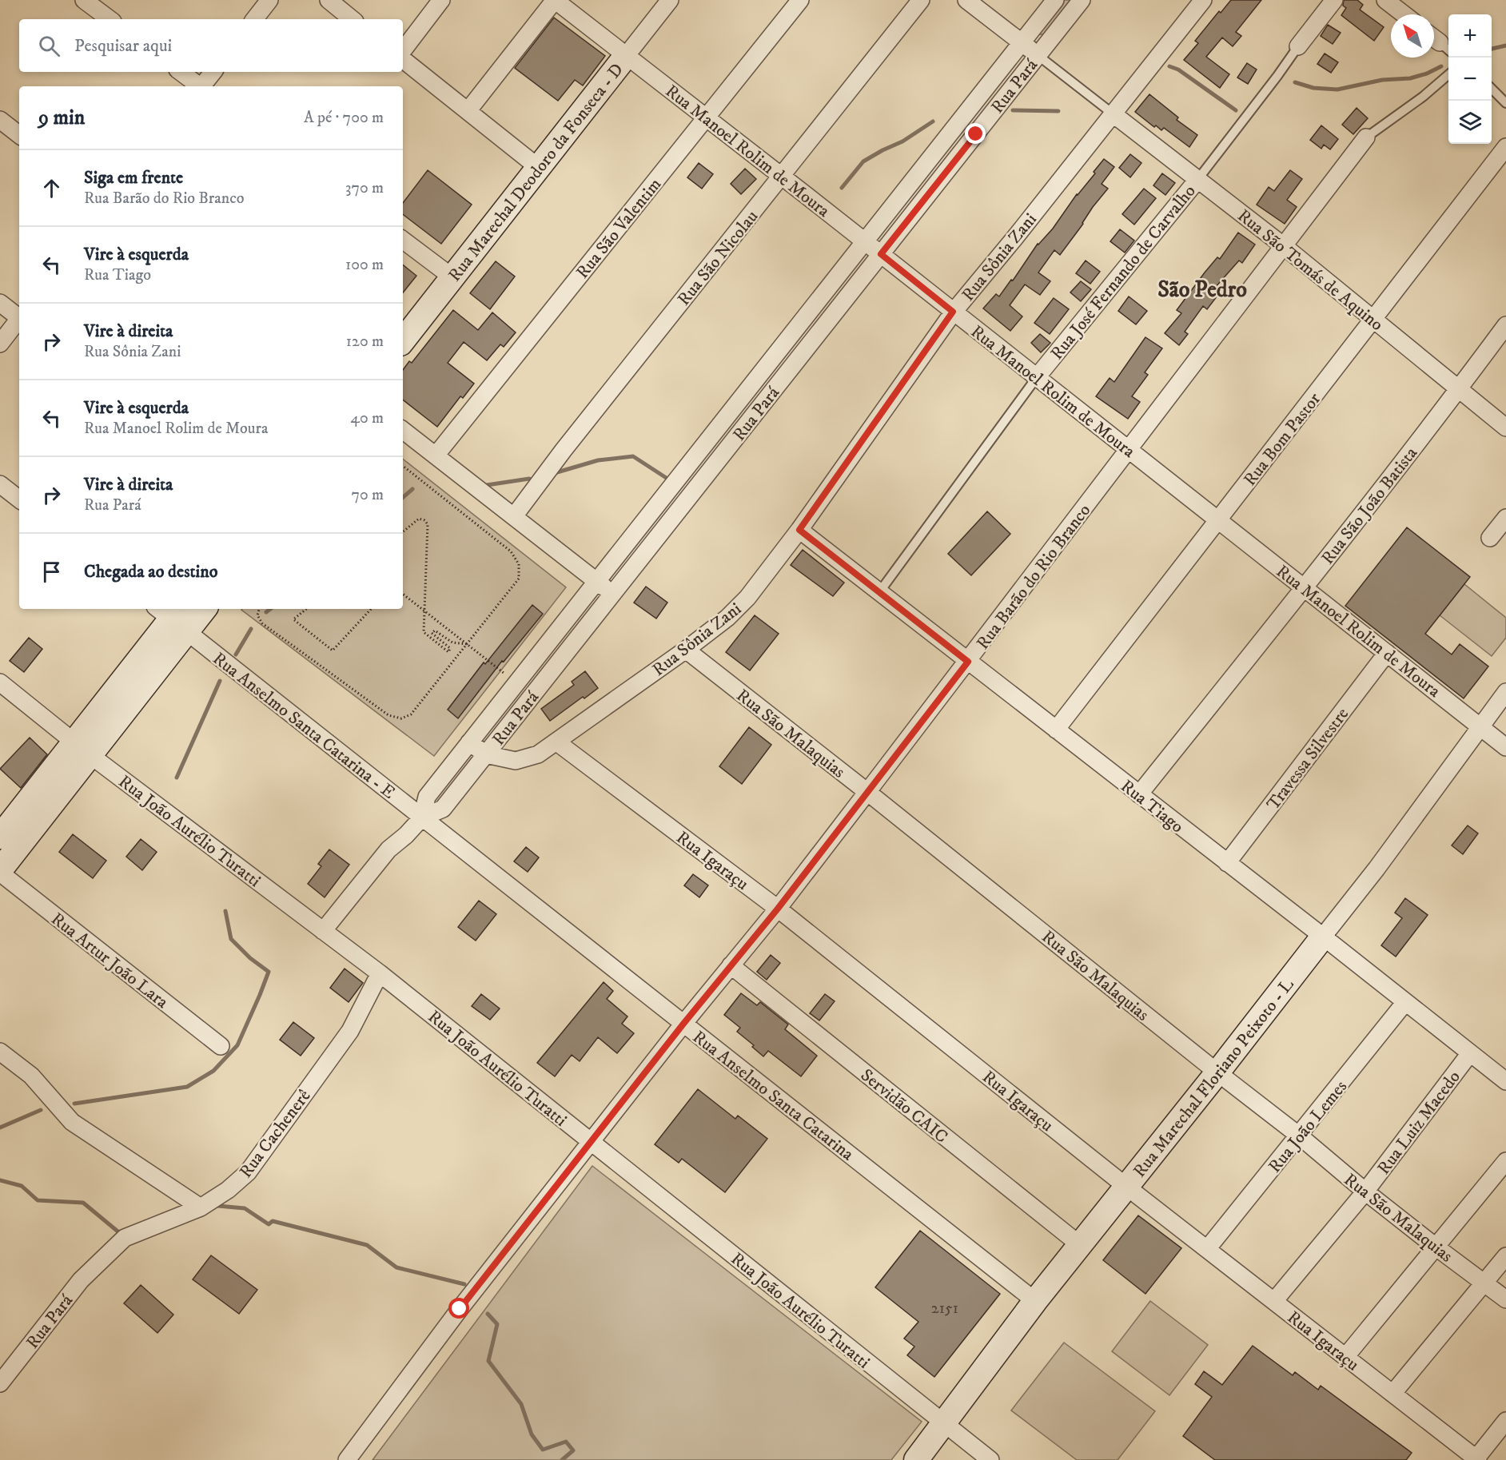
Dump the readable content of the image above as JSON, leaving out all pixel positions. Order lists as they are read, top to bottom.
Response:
{
  "streets": {
    "street": [
      "Rua Pará",
      "Rua Manoel Rolim de Moura",
      "Rua Marechal Deodoro da Fonseca - D",
      "Rua São Valentim",
      "Rua Sônia Zani",
      "Rua São Nicolau",
      "Rua São Tomás de Aquino",
      "Rua José Fernando de Carvalho",
      "Rua Bom Pastor",
      "Rua São João Batista",
      "Rua Barão do Rio Branco",
      "Rua Anselmo Santa Catarina - E",
      "Rua São Malaquias",
      "Travessa Silvestre",
      "Rua Tiago",
      "Rua João Aurélio Turatti",
      "Rua Igaraçu",
      "Rua Artur João Lara",
      "Rua Marechal Floriano Peixoto - L",
      "Rua Anselmo Santa Catarina",
      "Servidão CAIC",
      "Rua Luiz Macedo",
      "Rua João Lemes",
      "Rua Cachenerê"
    ]
  },
  "crossings": [
    ["Rua Pará", "Rua Manoel Rolim de Moura"],
    ["Rua Pará", "Rua Sônia Zani"],
    ["Rua Pará", "Rua Anselmo Santa Catarina - E"],
    ["Rua Pará", "Rua João Aurélio Turatti"],
    ["Rua Pará", "Rua Anselmo Santa Catarina"],
    ["Rua Pará", "Rua Cachenerê"],
    ["Rua Manoel Rolim de Moura", "Rua Marechal Deodoro da Fonseca - D"],
    ["Rua Manoel Rolim de Moura", "Rua São Valentim"],
    ["Rua Manoel Rolim de Moura", "Rua Sônia Zani"],
    ["Rua Manoel Rolim de Moura", "Rua São Nicolau"],
    ["Rua Manoel Rolim de Moura", "Rua José Fernando de Carvalho"],
    ["Rua Manoel Rolim de Moura", "Rua Bom Pastor"],
    ["Rua Manoel Rolim de Moura", "Rua São João Batista"],
    ["Rua Manoel Rolim de Moura", "Rua Barão do Rio Branco"],
    ["Rua Manoel Rolim de Moura", "Travessa Silvestre"],
    ["Rua Manoel Rolim de Moura", "Rua Marechal Floriano Peixoto - L"],
    ["Rua Sônia Zani", "Rua São Tomás de Aquino"],
    ["Rua Sônia Zani", "Rua São Malaquias"],
    ["Rua Sônia Zani", "Rua Tiago"],
    ["Rua Sônia Zani", "Rua Igaraçu"],
    ["Rua São Tomás de Aquino", "Rua José Fernando de Carvalho"],
    ["Rua São Tomás de Aquino", "Rua Bom Pastor"],
    ["Rua São Tomás de Aquino", "Rua São João Batista"],
    ["Rua São Tomás de Aquino", "Rua Barão do Rio Branco"],
    ["Rua José Fernando de Carvalho", "Rua Tiago"],
    ["Rua Bom Pastor", "Rua Tiago"],
    ["Rua São João Batista", "Rua Tiago"],
    ["Rua Barão do Rio Branco", "Rua São Malaquias"],
    ["Rua Barão do Rio Branco", "Rua Tiago"],
    ["Rua Barão do Rio Branco", "Rua João Aurélio Turatti"],
    ["Rua Barão do Rio Branco", "Rua Igaraçu"],
    ["Rua Barão do Rio Branco", "Rua Anselmo Santa Catarina"],
    ["Rua Barão do Rio Branco", "Servidão CAIC"],
    ["Rua Anselmo Santa Catarina - E", "Rua Anselmo Santa Catarina"],
    ["Rua São Malaquias", "Rua Marechal Floriano Peixoto - L"],
    ["Rua São Malaquias", "Rua Luiz Macedo"],
    ["Rua São Malaquias", "Rua João Lemes"],
    ["Travessa Silvestre", "Rua Tiago"],
    ["Rua Tiago", "Rua Marechal Floriano Peixoto - L"],
    ["Rua Tiago", "Rua Luiz Macedo"],
    ["Rua Tiago", "Rua João Lemes"],
    ["Rua João Aurélio Turatti", "Rua Marechal Floriano Peixoto - L"],
    ["Rua João Aurélio Turatti", "Rua Cachenerê"],
    ["Rua Igaraçu", "Rua Marechal Floriano Peixoto - L"],
    ["Rua Igaraçu", "Rua Luiz Macedo"],
    ["Rua Igaraçu", "Rua João Lemes"],
    ["Rua Marechal Floriano Peixoto - L", "Rua Anselmo Santa Catarina"],
    ["Rua Marechal Floriano Peixoto - L", "Servidão CAIC"]
  ],
  "districts": ["São Pedro"],
  "house_numbers": ["2151"],
  "north": "top left",
  "page": {
    "map_buttons": ["+", "−"],
    "search": "Pesquisar aqui",
    "heading": ["9 min", "A pé · 700 m"],
    "list": [
      ["Siga em frente", "Rua Barão do Rio Branco", "370 m"],
      ["Vire à esquerda", "Rua Tiago", "100 m"],
      ["Vire à direita", "Rua Sônia Zani", "120 m"],
      ["Vire à esquerda", "Rua Manoel Rolim de Moura", "40 m"],
      ["Vire à direita", "Rua Pará", "70 m"],
      "Chegada ao destino"
    ]
  }
}
